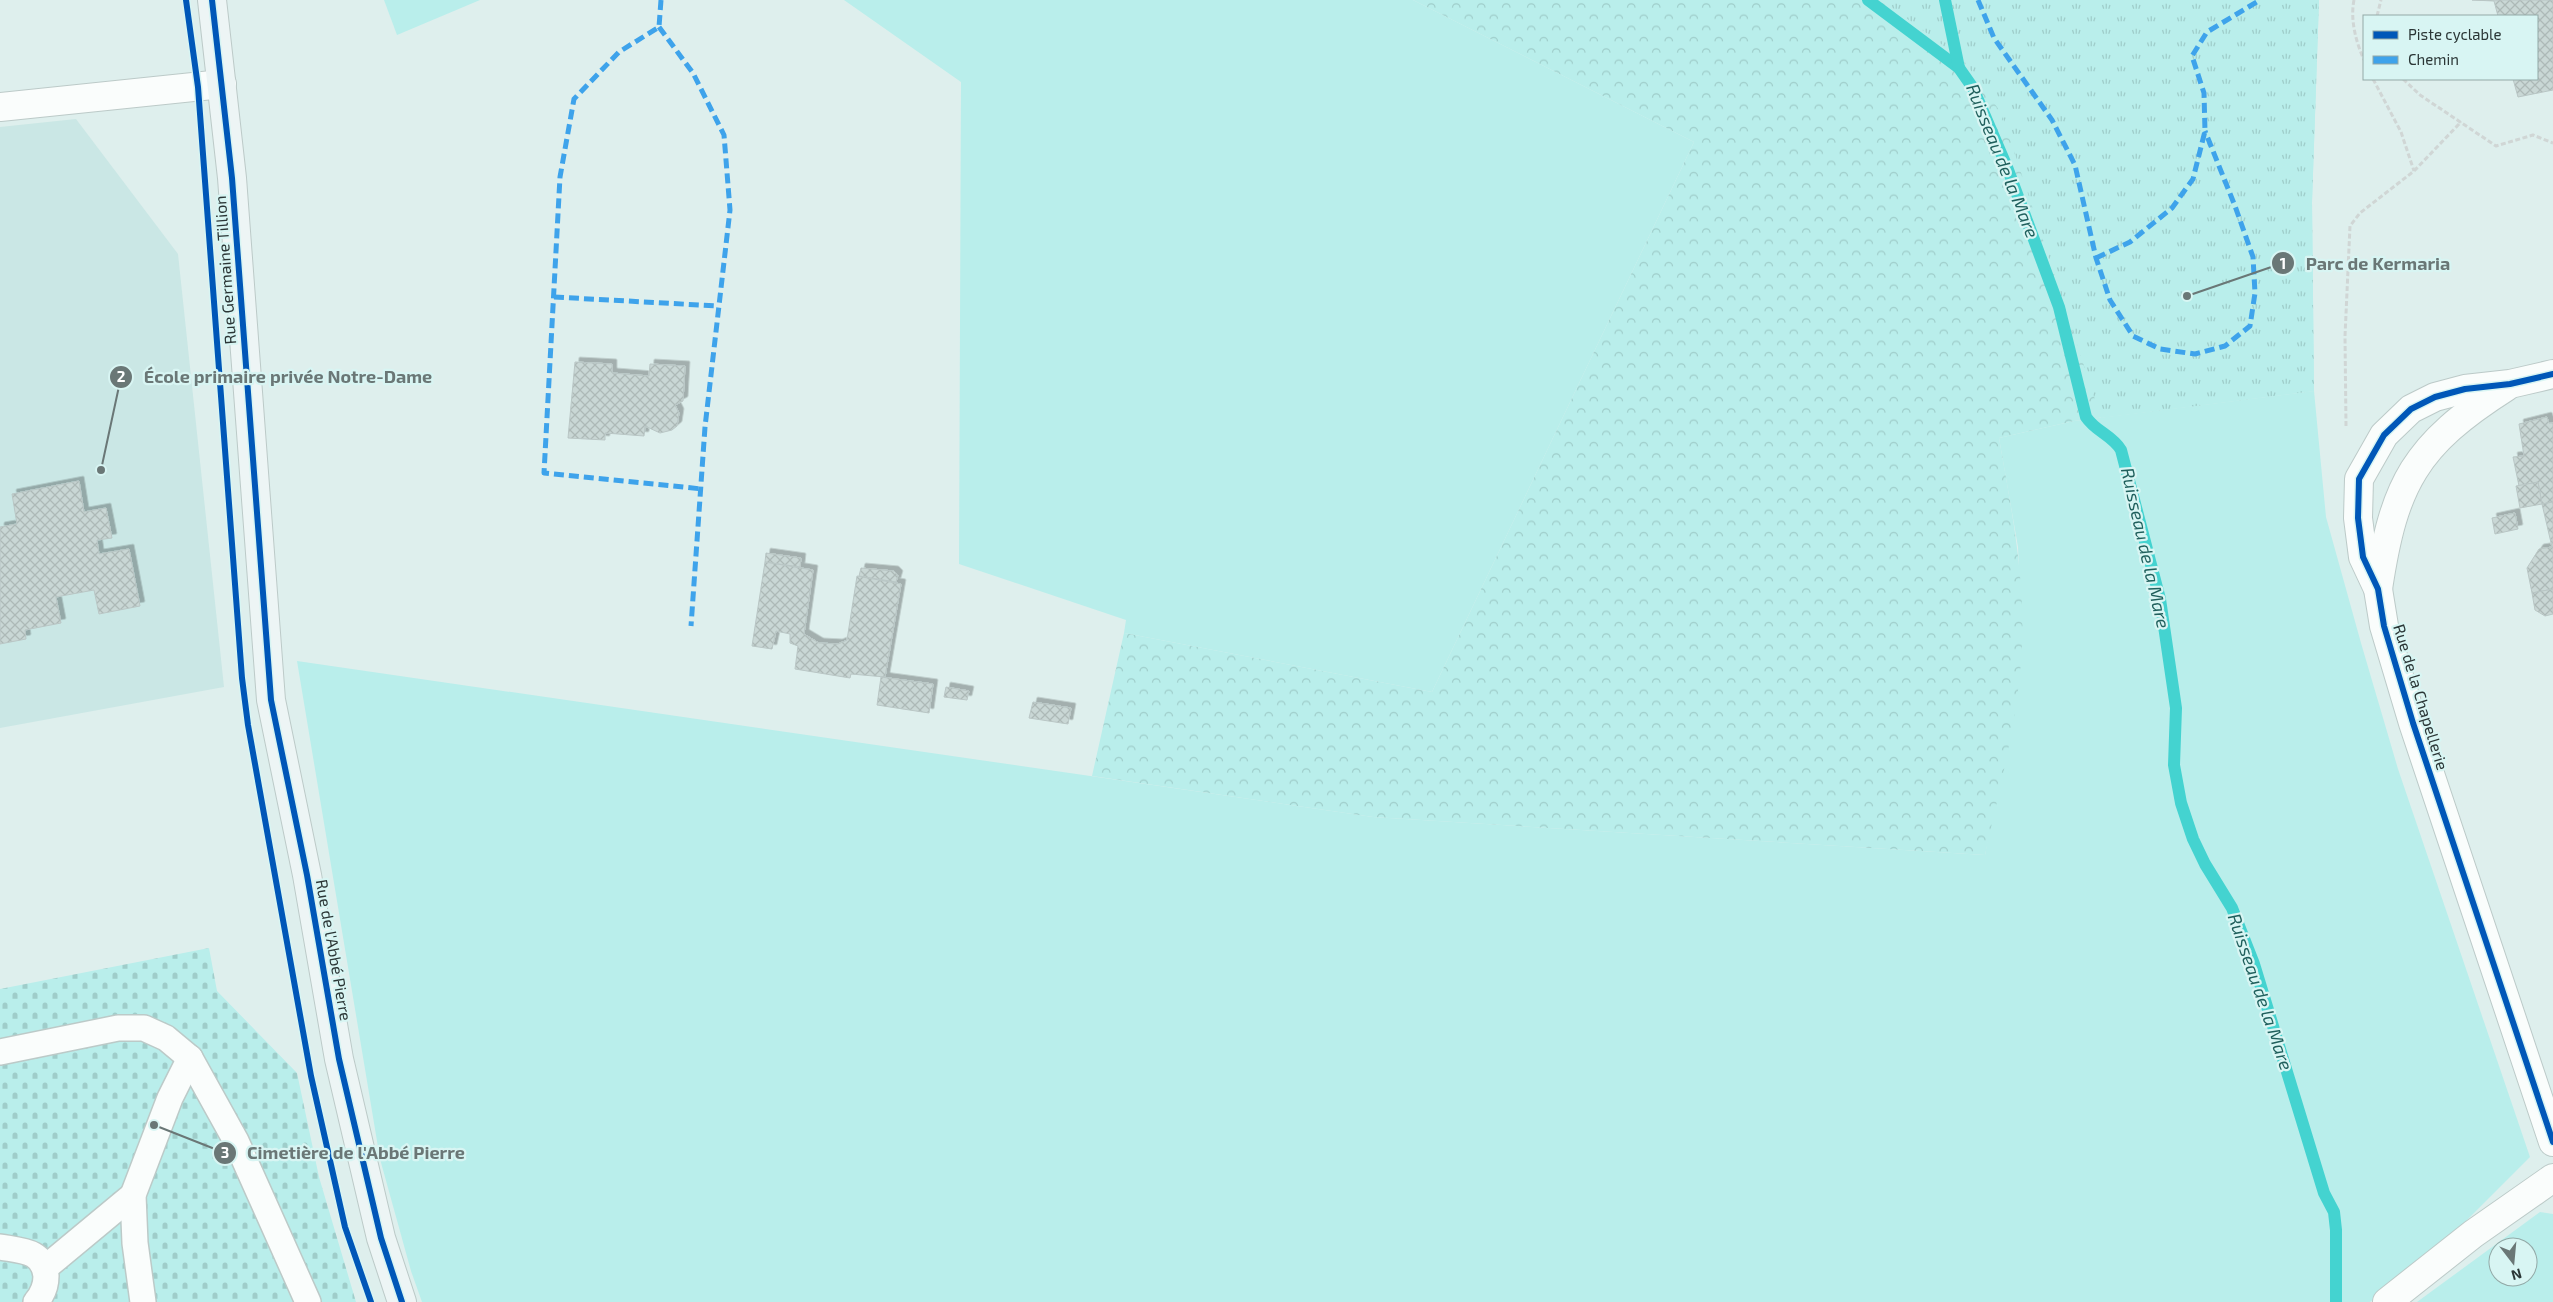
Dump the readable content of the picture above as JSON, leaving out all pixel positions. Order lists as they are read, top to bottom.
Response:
{
  "streets": {
    "street": ["Rue Germaine Tillion", "Rue de la Chapellerie", "Rue de l'Abbé Pierre"]
  },
  "crossings": [
    ["Rue Germaine Tillion", "Rue de l'Abbé Pierre"]
  ],
  "water": ["Ruisseau de la Mare"],
  "places": ["Parc de Kermaria", "École primaire privée Notre-Dame", "Cimetière de l'Abbé Pierre"],
  "legend": ["Piste cyclable", "Chemin"],
  "north": "bottom"
}
